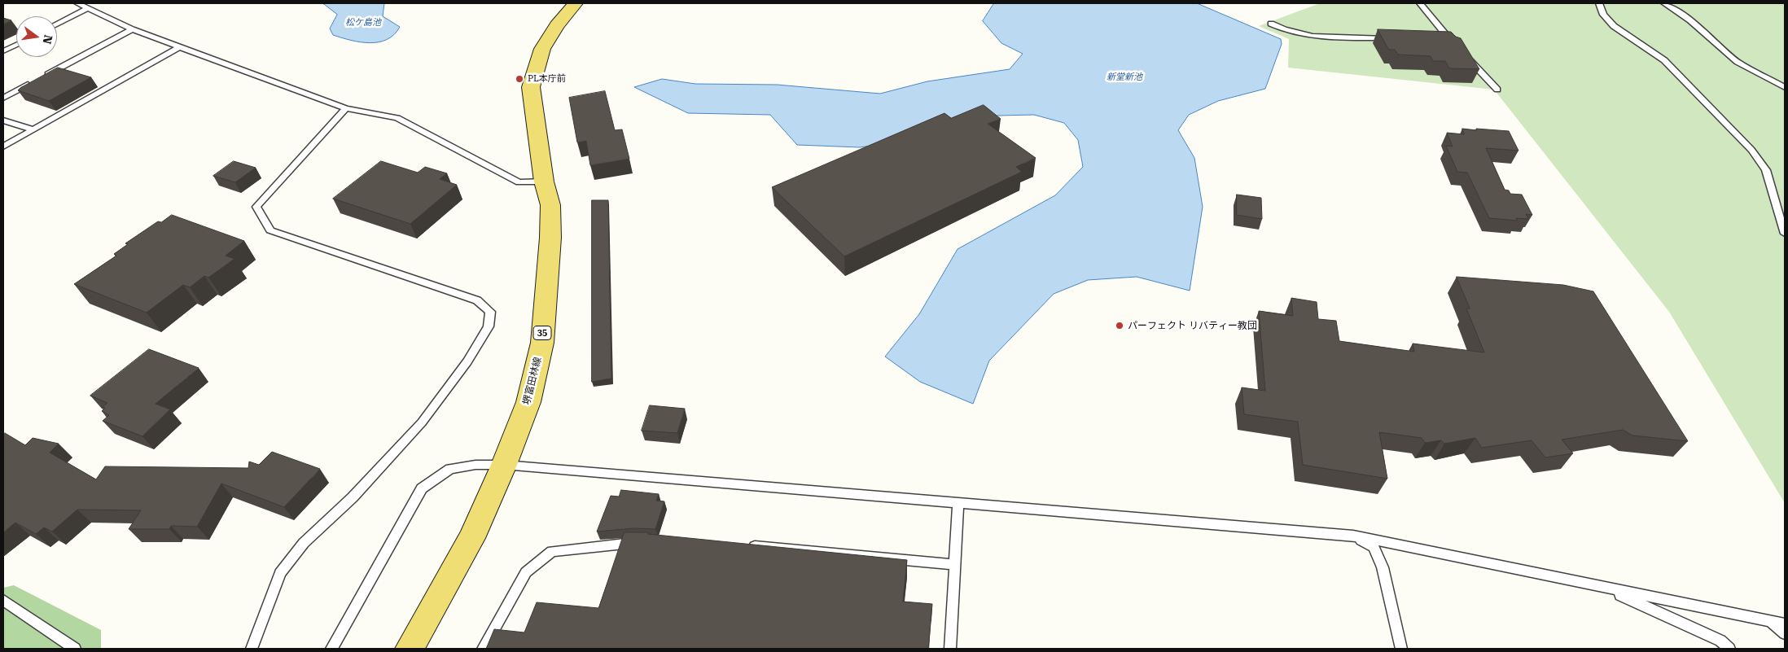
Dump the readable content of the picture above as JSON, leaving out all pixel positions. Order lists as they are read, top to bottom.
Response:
{
  "streets": {
    "main road": ["35", "堺富田林線"]
  },
  "water": ["松ケ島池", "新堂新池"],
  "places": ["PL本庁前", "パーフェクト リバティー教団"],
  "north": "right"
}
